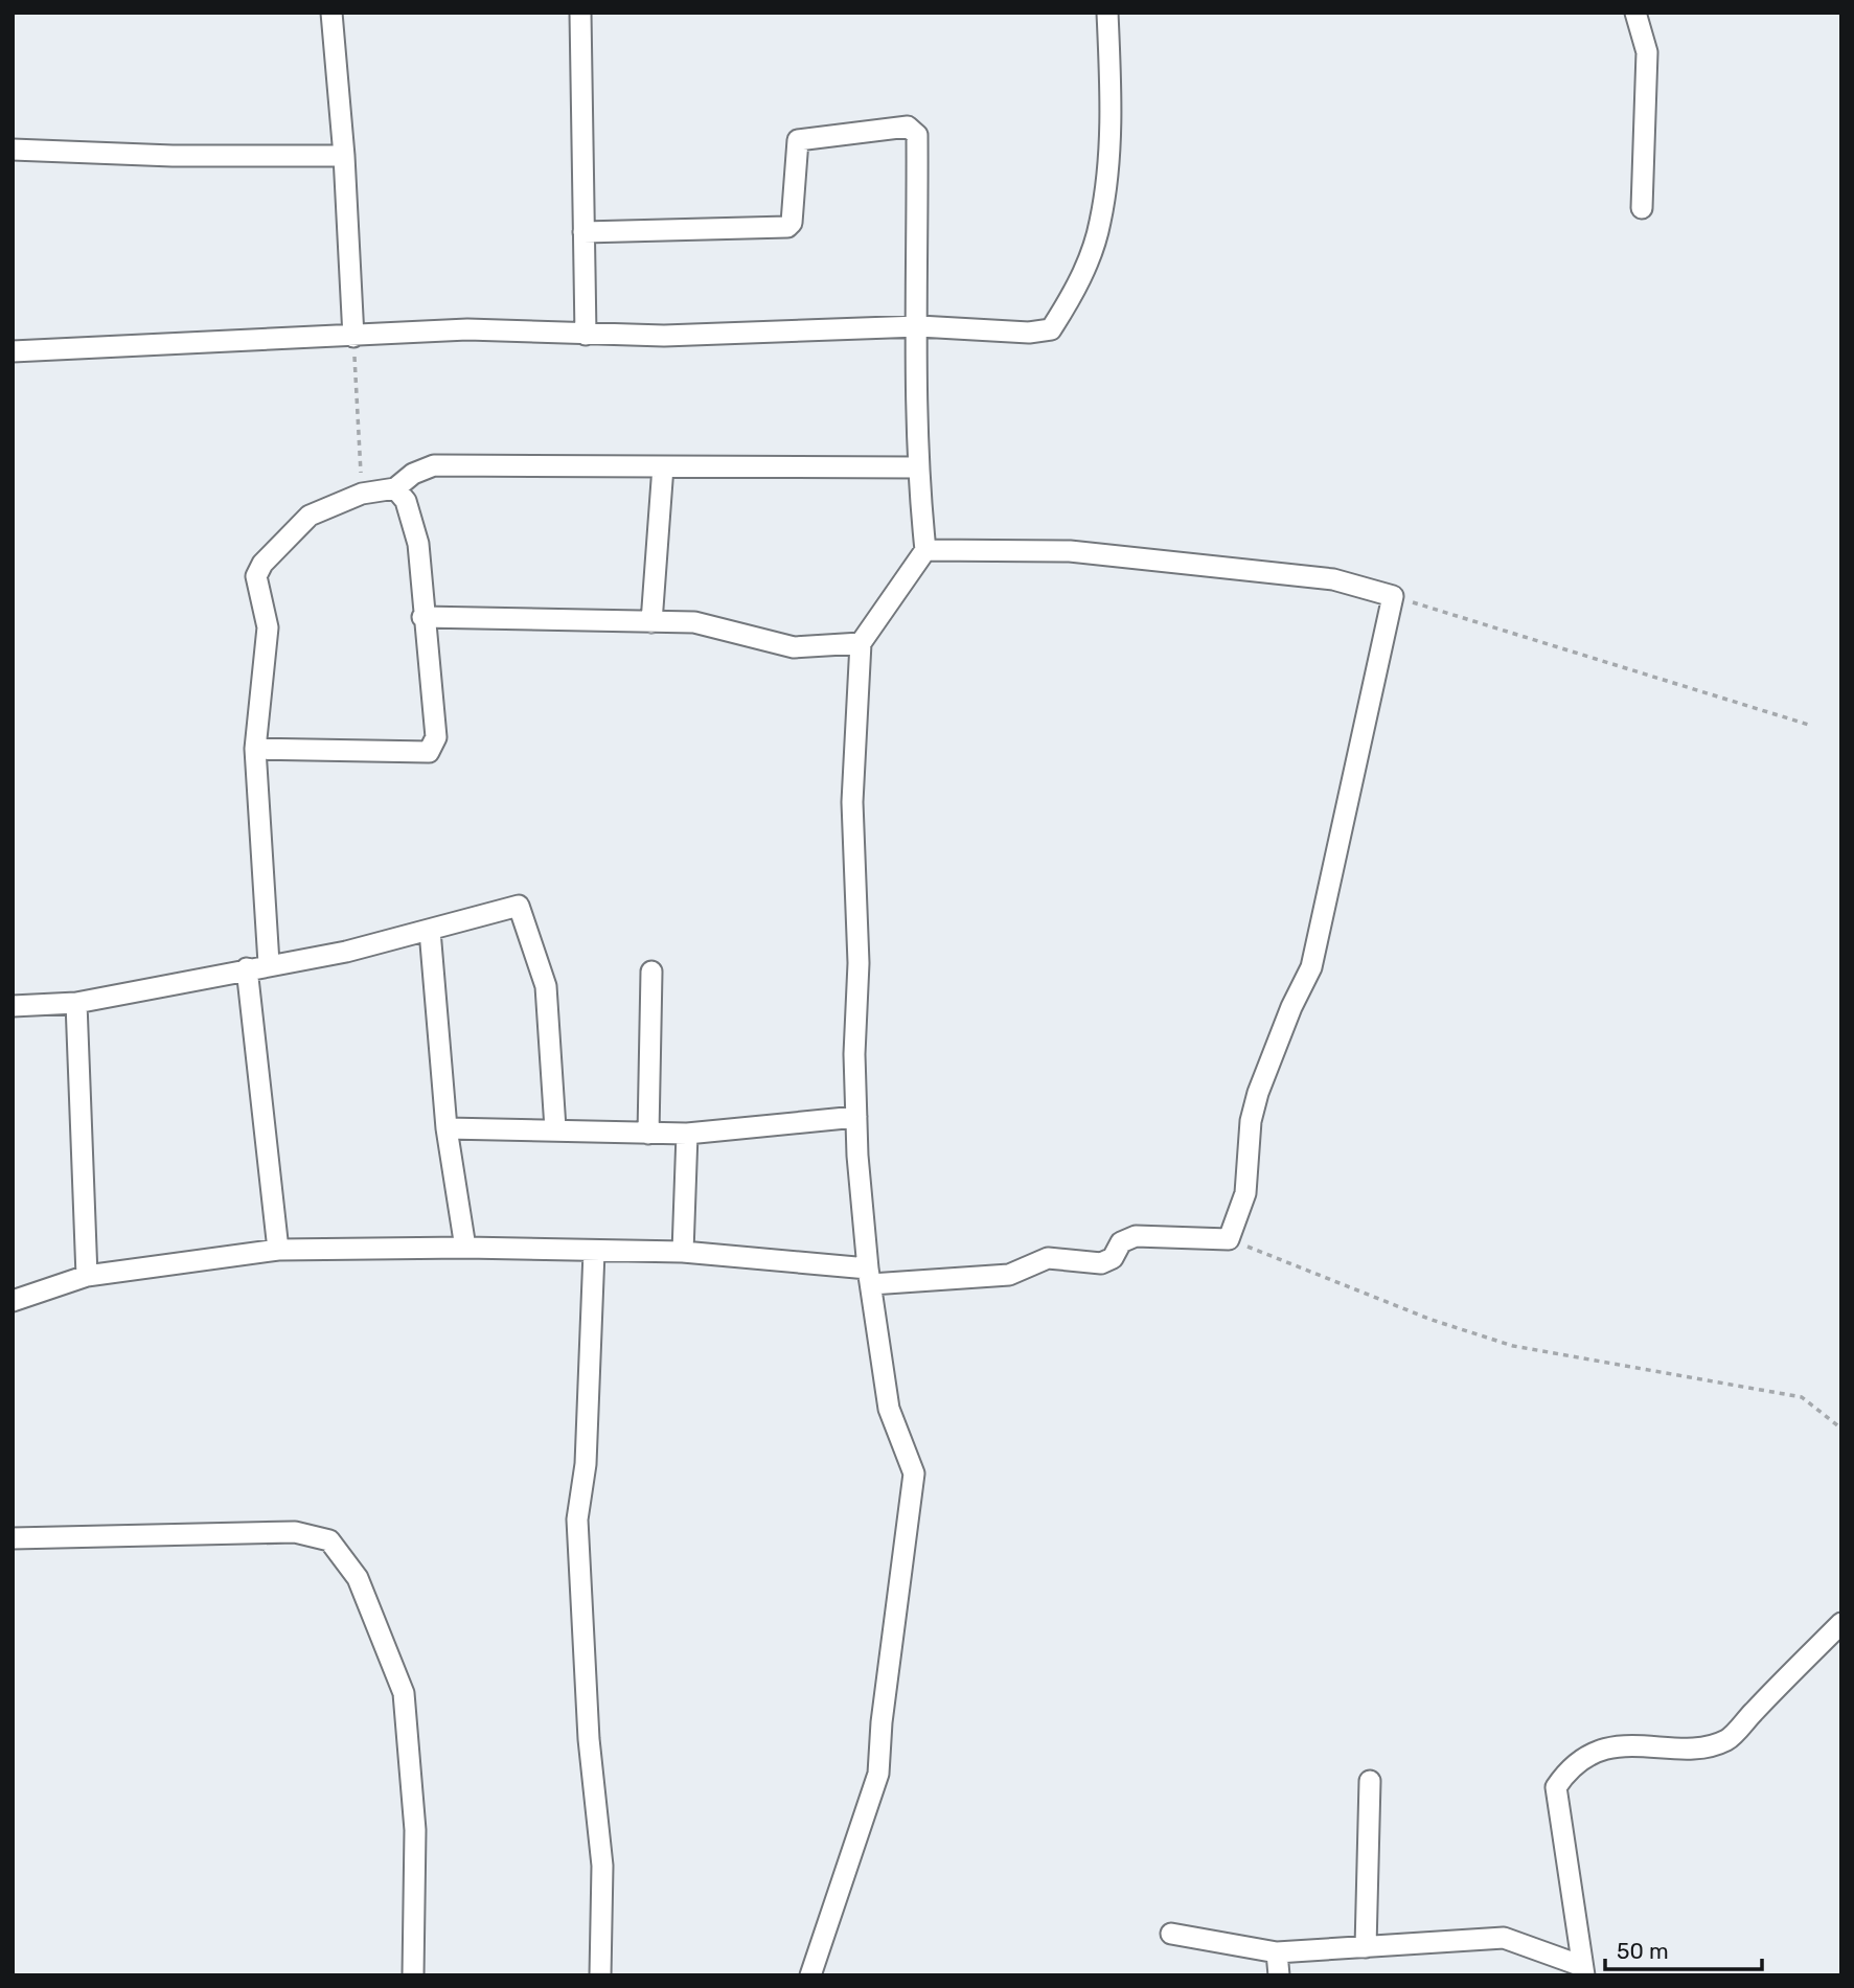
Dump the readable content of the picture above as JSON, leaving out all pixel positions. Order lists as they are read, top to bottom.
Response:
{
  "scale_bar": "50 m"
}
